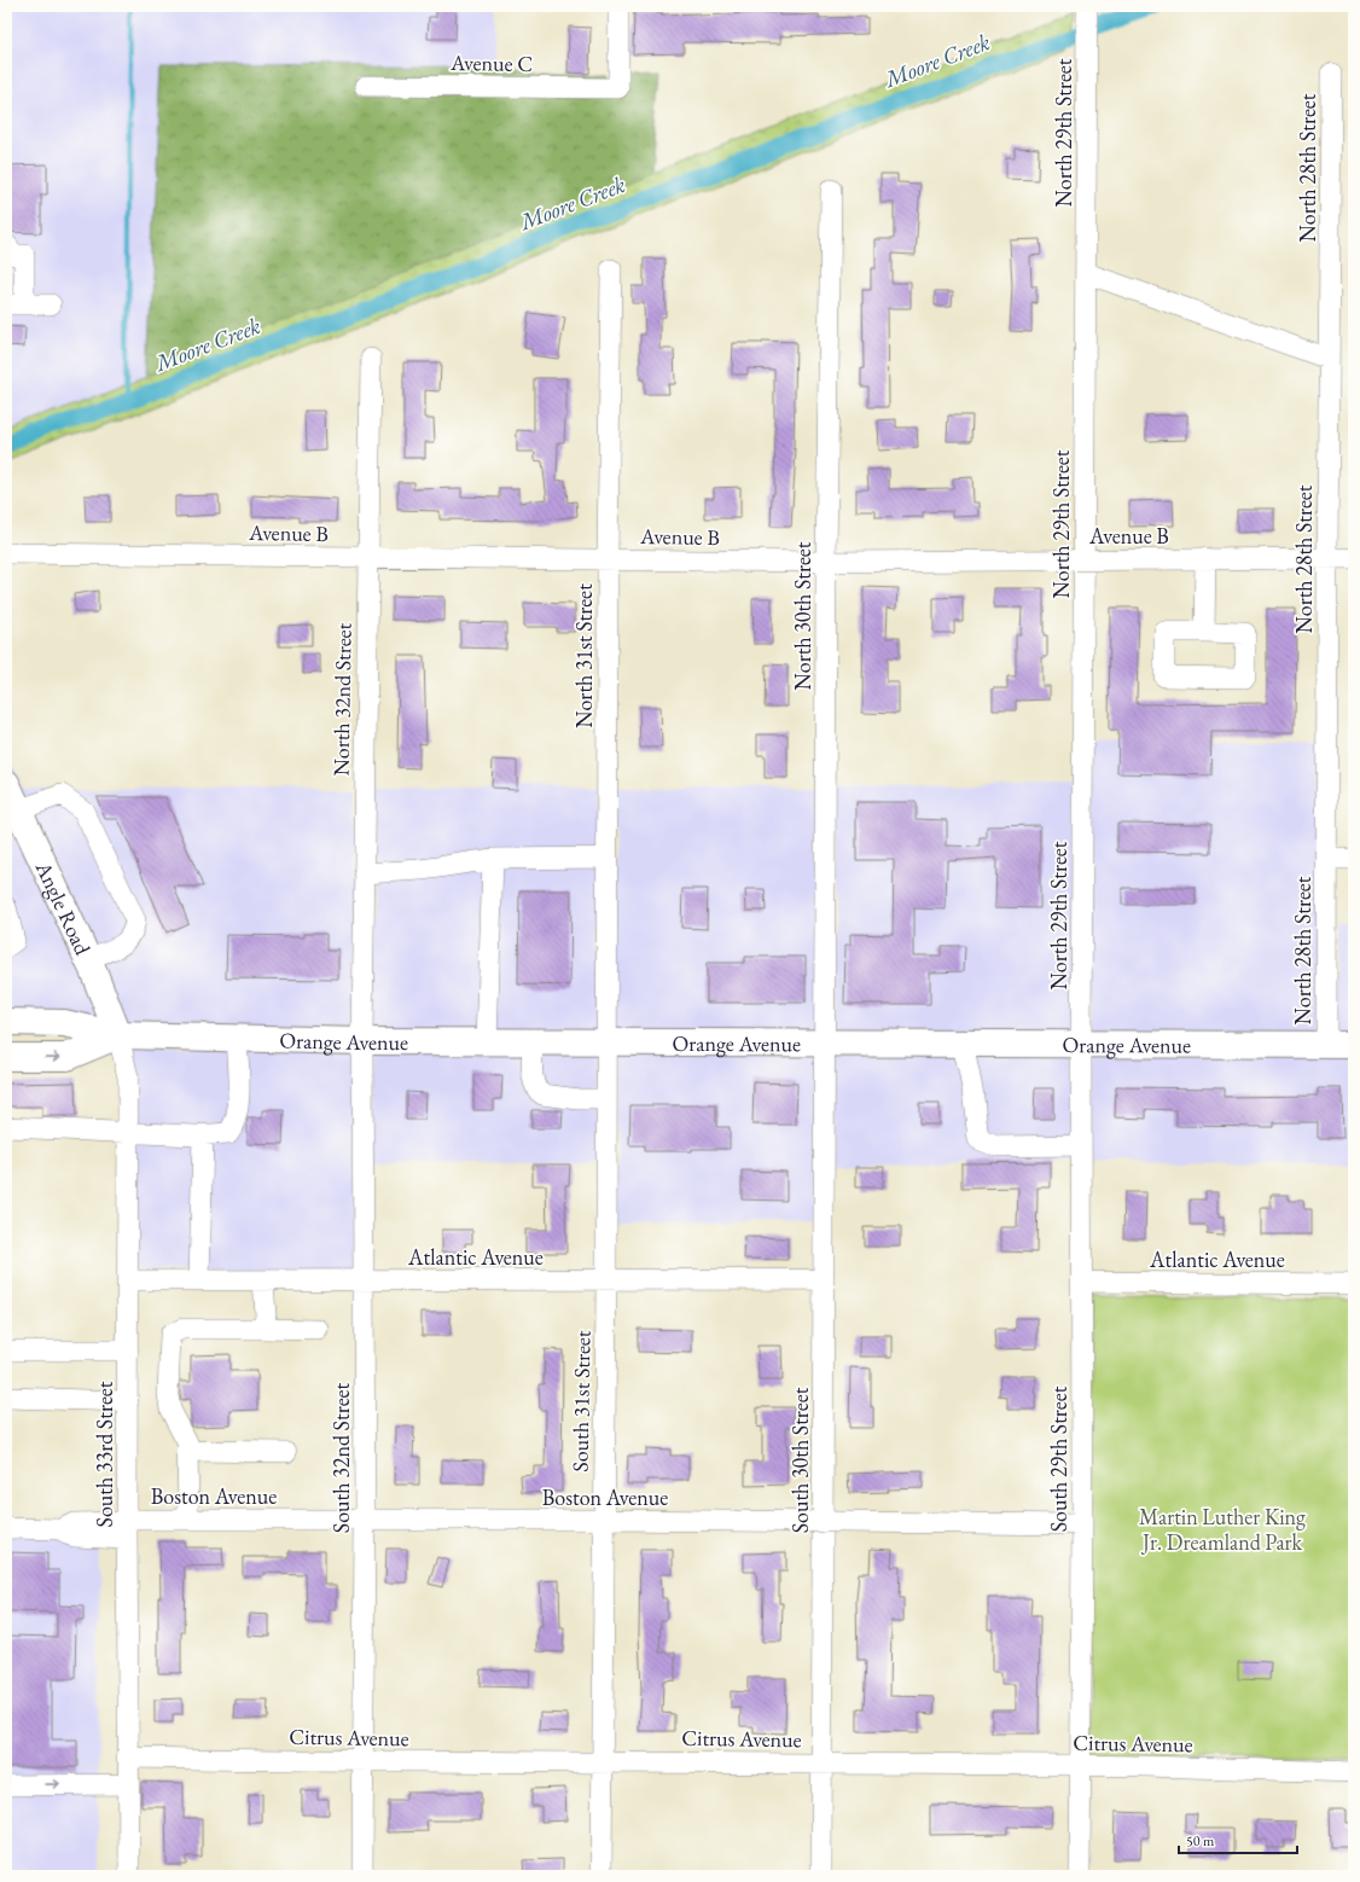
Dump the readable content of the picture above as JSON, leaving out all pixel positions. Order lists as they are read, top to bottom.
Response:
{
  "streets": {
    "main road": ["Angle Road", "Orange Avenue"],
    "street": [
      "Avenue C",
      "North 29th Street",
      "North 28th Street",
      "Avenue B",
      "North 30th Street",
      "North 31st Street",
      "North 32nd Street",
      "Atlantic Avenue",
      "South 31st Street",
      "South 33rd Street",
      "South 32nd Street",
      "South 29th Street",
      "South 30th Street",
      "Boston Avenue",
      "Citrus Avenue"
    ]
  },
  "crossings": [
    ["North 29th Street", "Avenue B"],
    ["North 29th Street", "Orange Avenue"],
    ["North 29th Street", "South 29th Street"],
    ["North 28th Street", "Avenue B"],
    ["North 28th Street", "Orange Avenue"],
    ["Avenue B", "North 30th Street"],
    ["Avenue B", "North 31st Street"],
    ["Avenue B", "North 32nd Street"],
    ["North 30th Street", "Orange Avenue"],
    ["North 30th Street", "South 30th Street"],
    ["North 31st Street", "Orange Avenue"],
    ["North 31st Street", "South 31st Street"],
    ["North 32nd Street", "Orange Avenue"],
    ["North 32nd Street", "South 32nd Street"],
    ["Angle Road", "Orange Avenue"],
    ["Angle Road", "South 33rd Street"],
    ["Orange Avenue", "South 31st Street"],
    ["Orange Avenue", "South 33rd Street"],
    ["Orange Avenue", "South 32nd Street"],
    ["Orange Avenue", "South 29th Street"],
    ["Orange Avenue", "South 30th Street"],
    ["Atlantic Avenue", "South 31st Street"],
    ["Atlantic Avenue", "South 33rd Street"],
    ["Atlantic Avenue", "South 32nd Street"],
    ["Atlantic Avenue", "South 29th Street"],
    ["Atlantic Avenue", "South 30th Street"],
    ["South 31st Street", "Boston Avenue"],
    ["South 31st Street", "Citrus Avenue"],
    ["South 33rd Street", "Boston Avenue"],
    ["South 33rd Street", "Citrus Avenue"],
    ["South 32nd Street", "Boston Avenue"],
    ["South 32nd Street", "Citrus Avenue"],
    ["South 29th Street", "Boston Avenue"],
    ["South 29th Street", "Citrus Avenue"],
    ["South 30th Street", "Boston Avenue"],
    ["South 30th Street", "Citrus Avenue"]
  ],
  "water": ["Moore Creek"],
  "parks": ["Martin Luther King Jr. Dreamland Park"],
  "scale_bar": "50 m"
}
